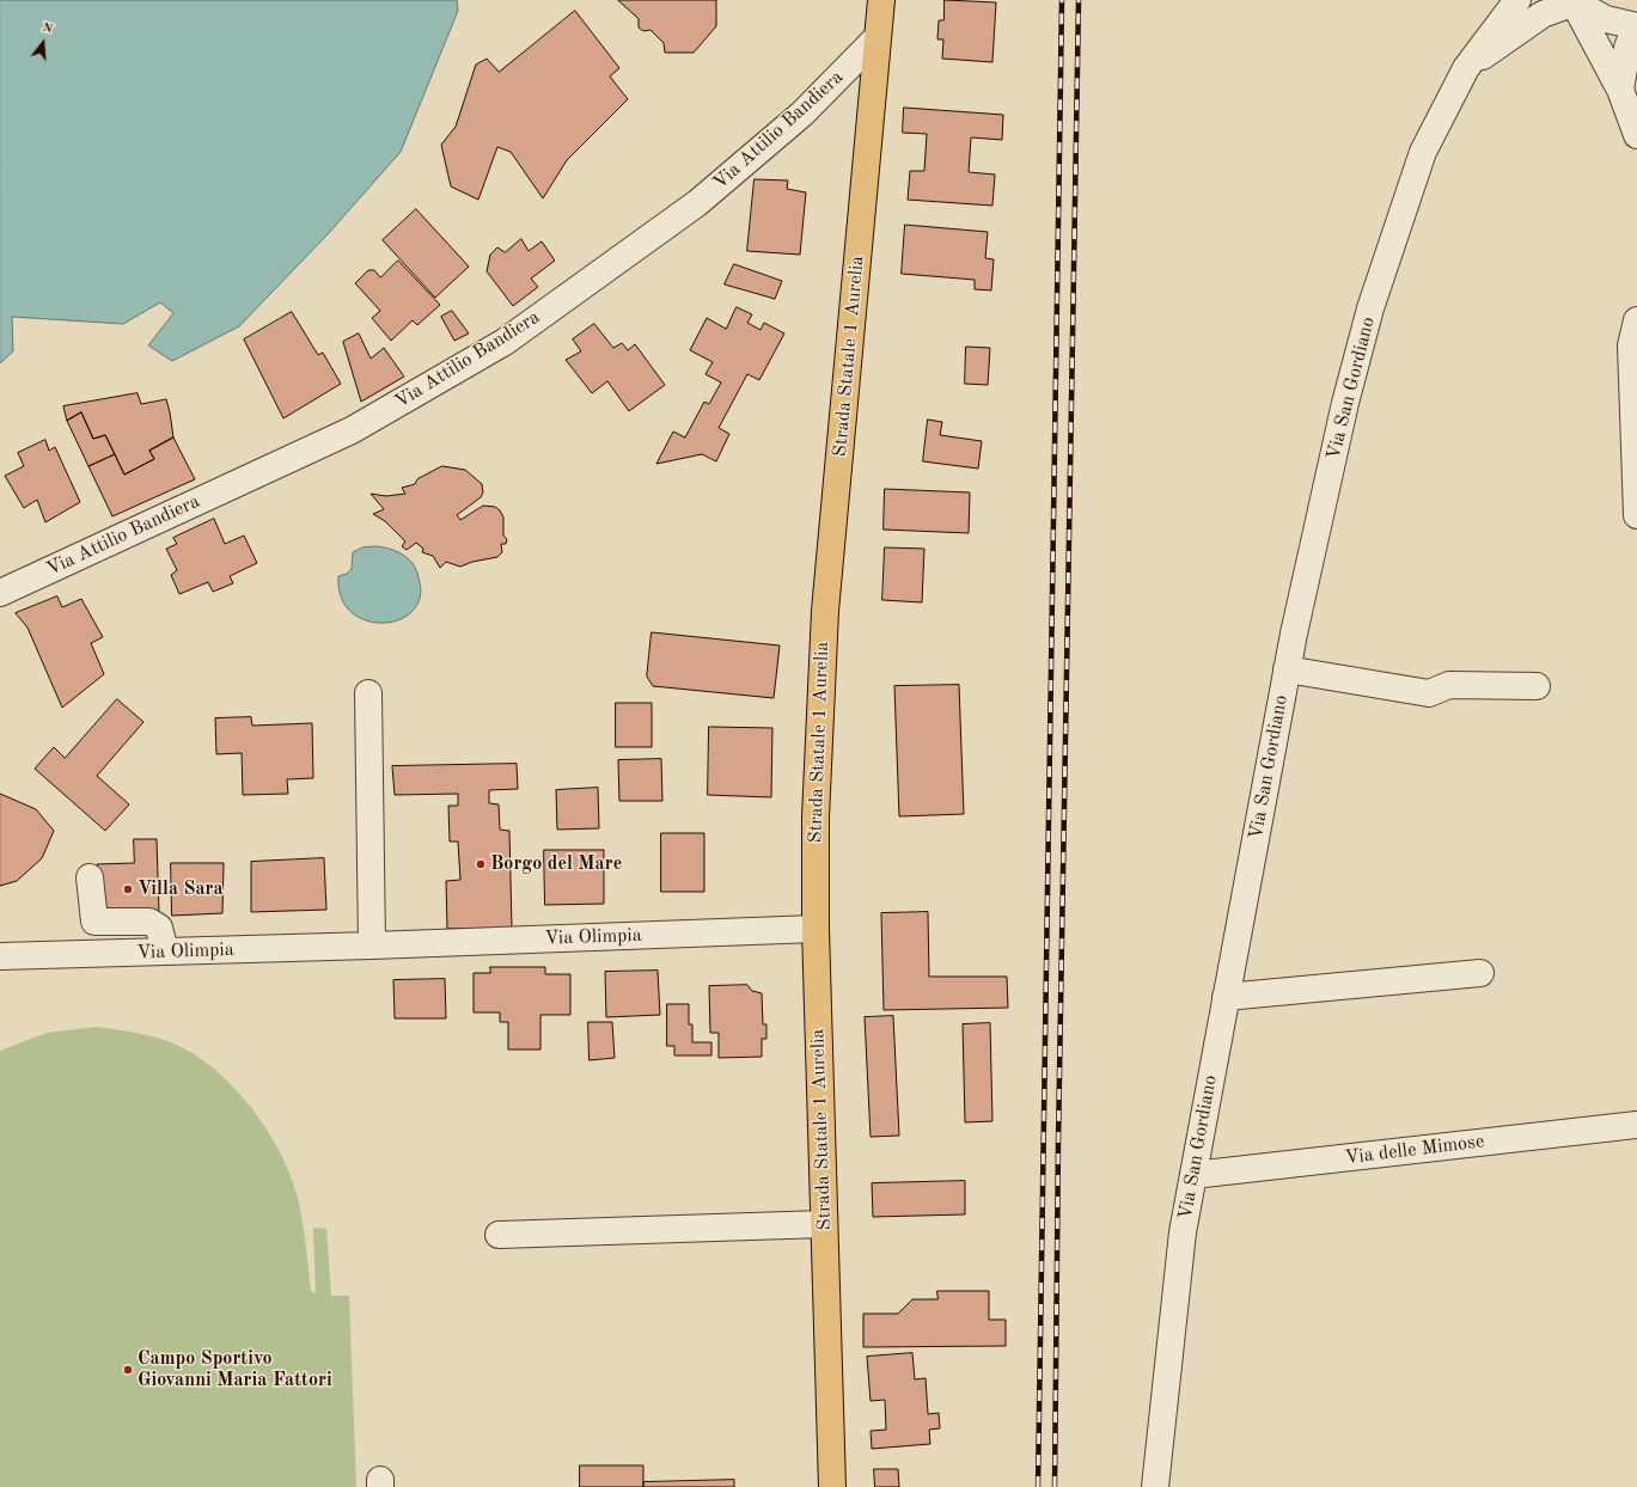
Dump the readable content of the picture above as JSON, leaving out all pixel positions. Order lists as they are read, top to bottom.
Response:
{
  "streets": {
    "main road": ["Strada Statale 1 Aurelia"],
    "street": [
      "Via Attilio Bandiera",
      "Via San Gordiano",
      "Via Olimpia",
      "Via delle Mimose"
    ]
  },
  "crossings": [
    ["Via Attilio Bandiera", "Strada Statale 1 Aurelia"],
    ["Strada Statale 1 Aurelia", "Via Olimpia"],
    ["Via San Gordiano", "Via delle Mimose"]
  ],
  "places": ["Borgo del Mare", "Villa Sara", "Campo Sportivo Giovanni Maria Fattori"],
  "north": "top"
}
